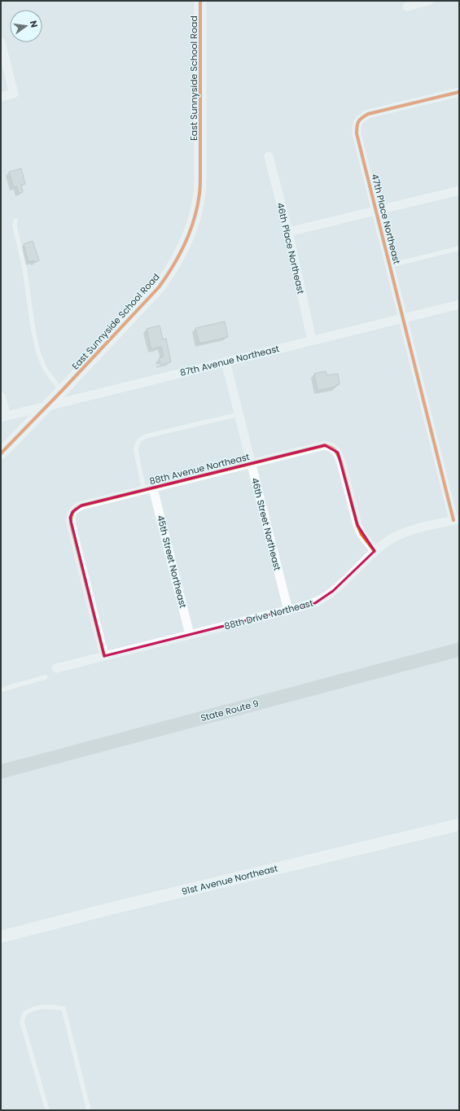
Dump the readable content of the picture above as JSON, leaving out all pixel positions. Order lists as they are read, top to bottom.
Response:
{
  "streets": {
    "main road": ["State Route 9"],
    "street": [
      "East Sunnyside School Road",
      "47th PIace Northeast",
      "46th Place Northeast",
      "87th Avenue Northeast",
      "88th Avenue Northeast",
      "46th Street Northeast",
      "45th Street Northeast",
      "88th Drive Northeast",
      "91st Avenue Northeast"
    ]
  },
  "crossings": [
    ["East Sunnyside School Road", "87th Avenue Northeast"],
    ["47th PIace Northeast", "87th Avenue Northeast"],
    ["47th PIace Northeast", "88th Drive Northeast"],
    ["46th Place Northeast", "87th Avenue Northeast"],
    ["87th Avenue Northeast", "46th Street Northeast"],
    ["88th Avenue Northeast", "46th Street Northeast"],
    ["88th Avenue Northeast", "45th Street Northeast"],
    ["88th Avenue Northeast", "88th Drive Northeast"],
    ["46th Street Northeast", "88th Drive Northeast"],
    ["45th Street Northeast", "88th Drive Northeast"]
  ],
  "north": "right"
}
